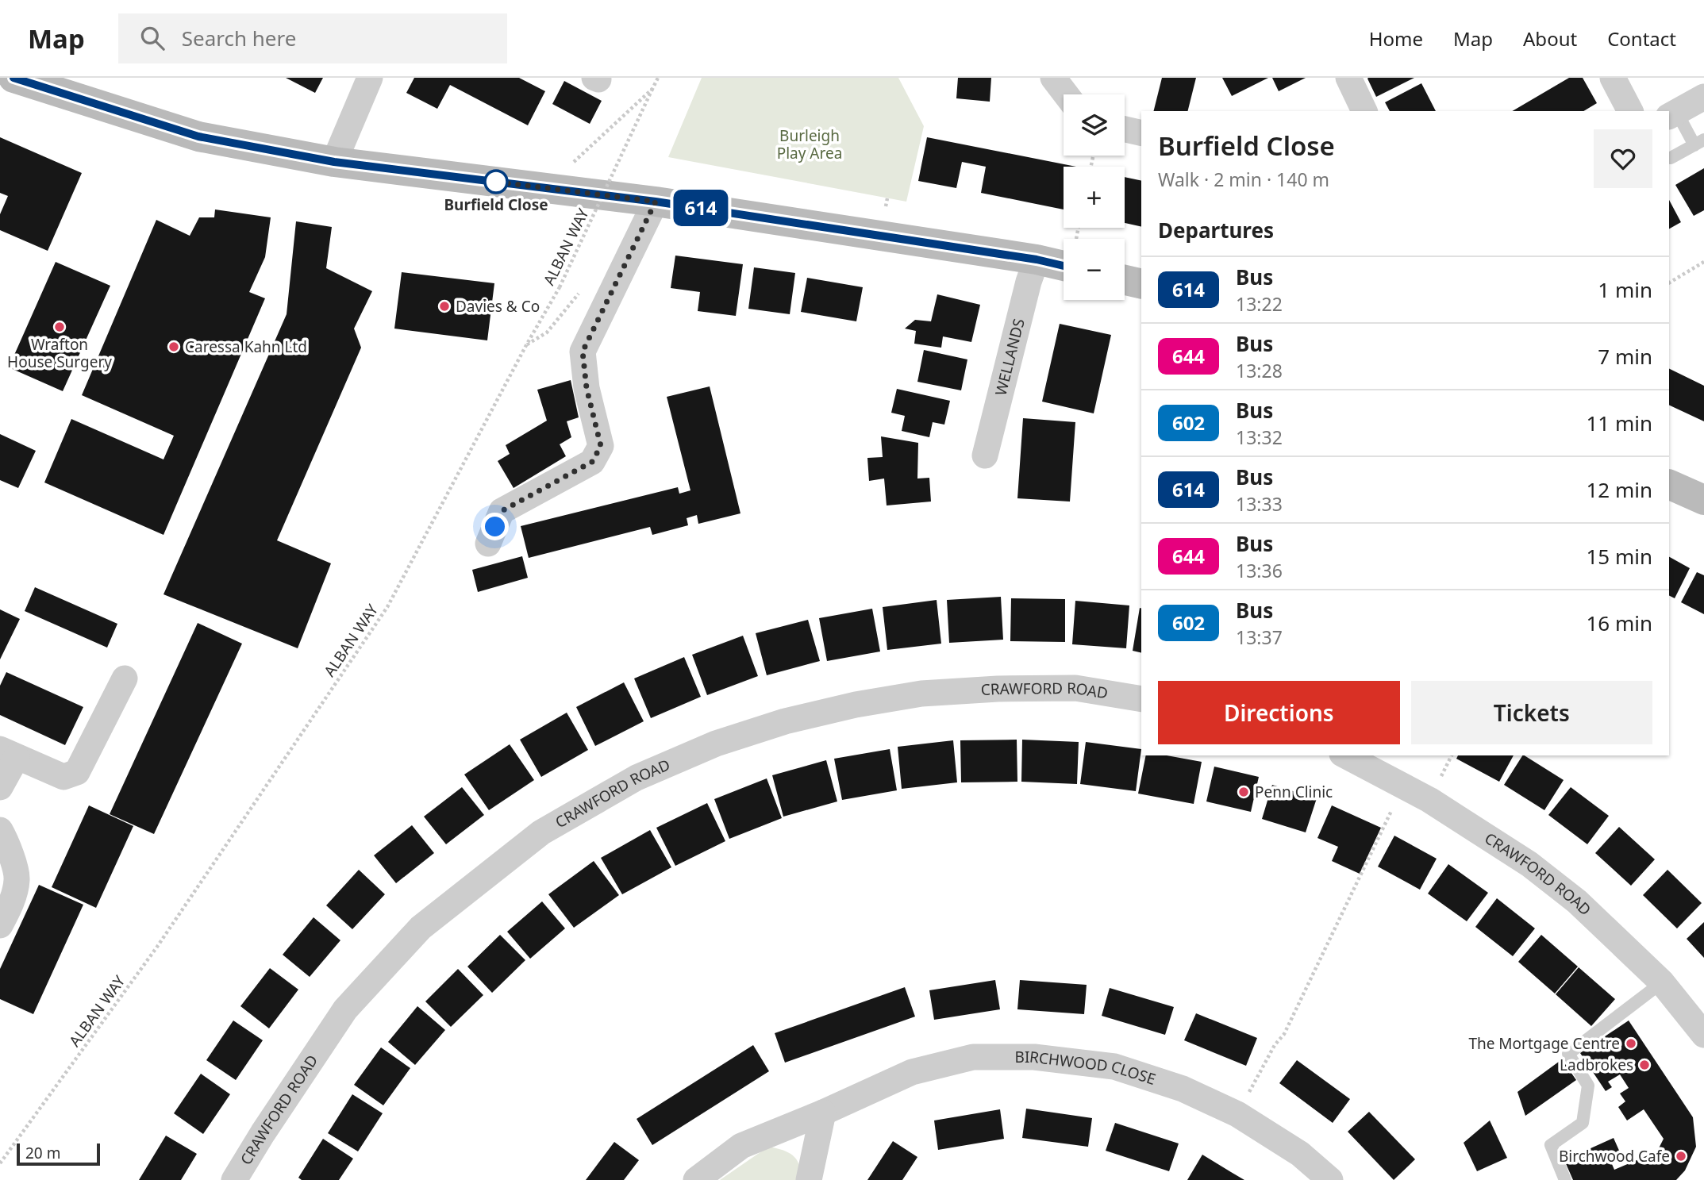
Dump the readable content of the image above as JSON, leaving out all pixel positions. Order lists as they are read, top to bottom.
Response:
{
  "streets": {
    "street": ["WELLANDS", "CRAWFORD ROAD", "BIRCHWOOD CLOSE"],
    "path": ["ALBAN WAY"]
  },
  "parks": ["Burleigh Play Area"],
  "places": [
    "Burfield Close",
    "Davies & Co",
    "Wrafton House Surgery",
    "Caressa Kahn Ltd",
    "Penn Clinic",
    "The Mortgage Centre",
    "Ladbrokes",
    "Birchwood Cafe"
  ],
  "lines": ["bus line 614"],
  "scale_bar": "20 m",
  "page": {
    "header": "Map",
    "search": "Search here",
    "nav": [
      "Home",
      "Map",
      "About",
      "Contact"
    ],
    "on_map": "614",
    "map_buttons": ["+", "−"],
    "heading": [
      ["Burfield Close", "Walk · 2 min · 140 m"],
      "Departures"
    ],
    "list": [
      {
        "mark": "614",
        "name": "Bus",
        "note": "13:22",
        "value": "1 min"
      },
      {
        "mark": "644",
        "name": "Bus",
        "note": "13:28",
        "value": "7 min"
      },
      {
        "mark": "602",
        "name": "Bus",
        "note": "13:32",
        "value": "11 min"
      },
      {
        "mark": "614",
        "name": "Bus",
        "note": "13:33",
        "value": "12 min"
      },
      {
        "mark": "644",
        "name": "Bus",
        "note": "13:36",
        "value": "15 min"
      },
      {
        "mark": "602",
        "name": "Bus",
        "note": "13:37",
        "value": "16 min"
      }
    ],
    "buttons": ["Directions", "Tickets"],
    "scale": "20 m"
  }
}
